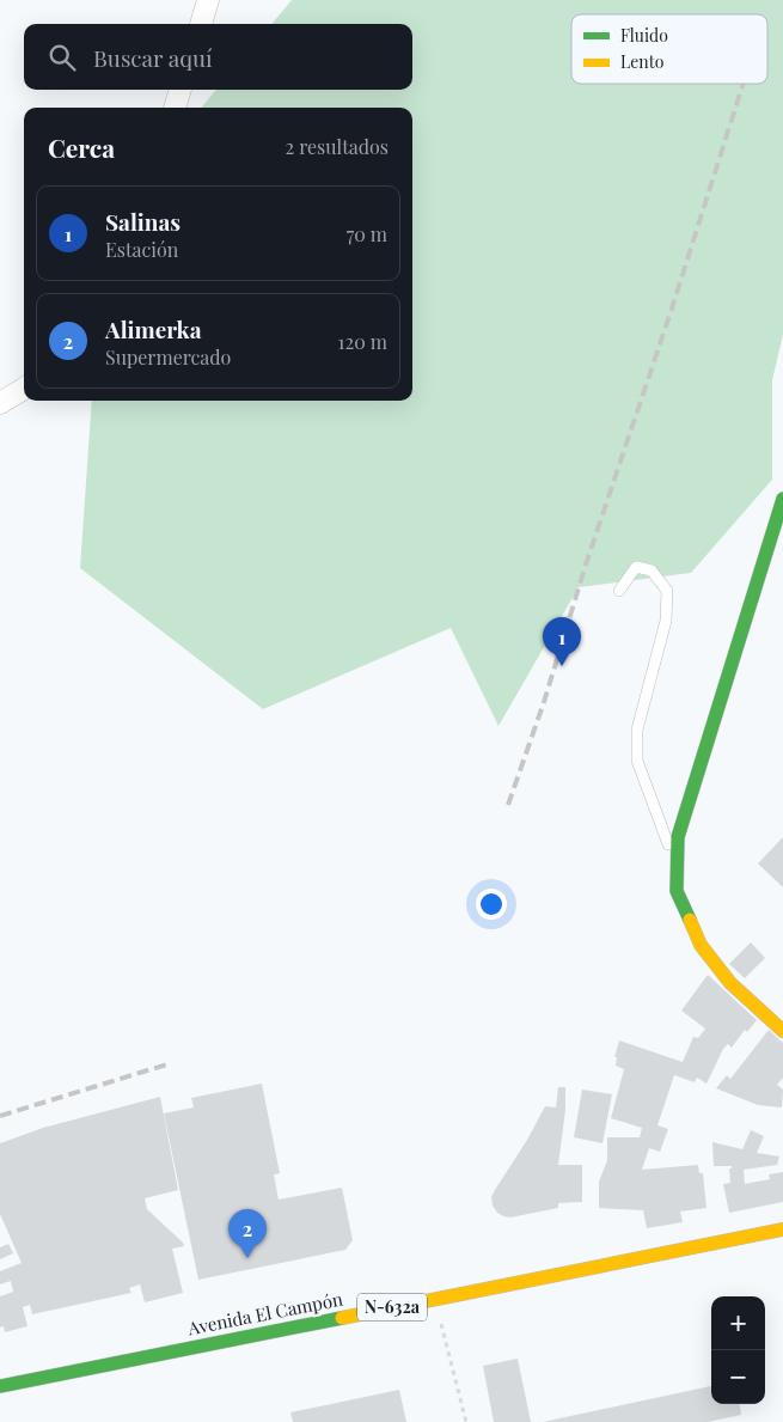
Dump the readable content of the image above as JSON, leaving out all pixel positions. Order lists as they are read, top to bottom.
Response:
{
  "streets": {
    "main road": ["N-632a", "Avenida El Campón"]
  },
  "legend": ["Fluido", "Lento"],
  "page": {
    "search": "Buscar aquí",
    "heading": ["Cerca", "2 resultados"],
    "list": [
      {
        "mark": "1",
        "name": "Salinas",
        "note": "Estación",
        "value": "70 m"
      },
      {
        "mark": "2",
        "name": "Alimerka",
        "note": "Supermercado",
        "value": "120 m"
      }
    ],
    "pins": ["1", "2"],
    "map_buttons": ["+", "−"]
  }
}
